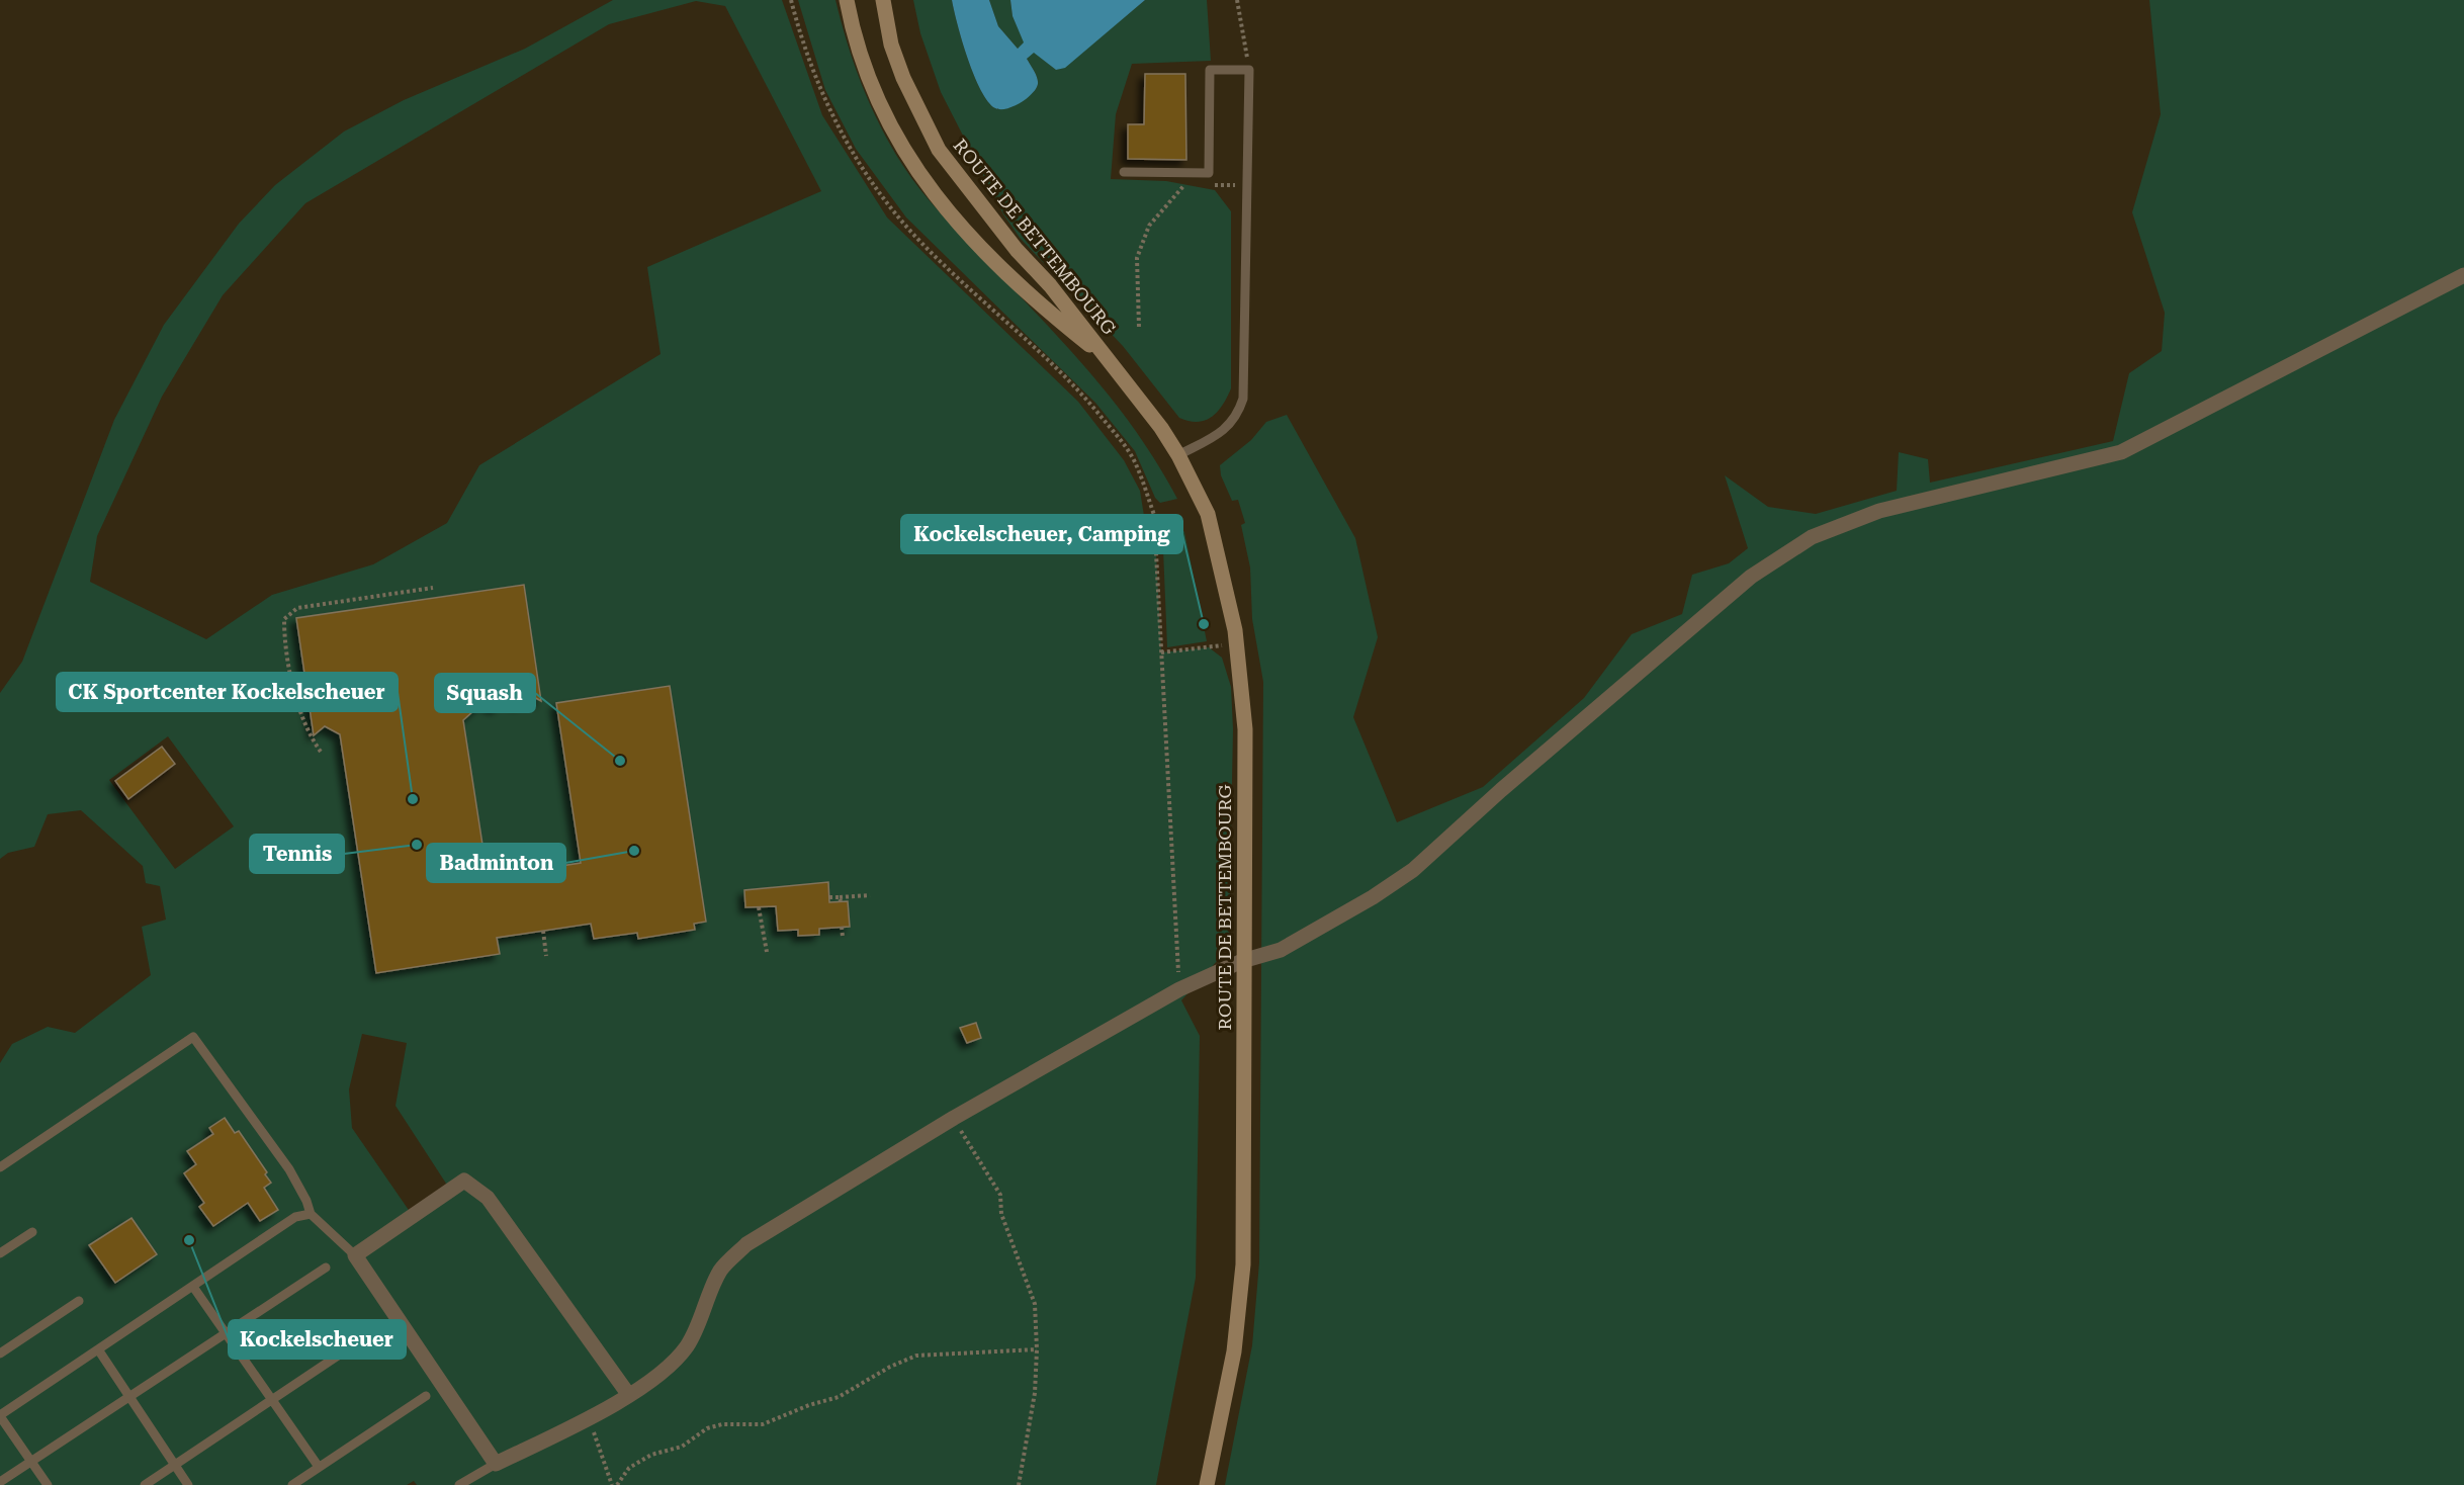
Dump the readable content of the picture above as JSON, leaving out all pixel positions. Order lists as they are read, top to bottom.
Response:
{
  "streets": {
    "main road": ["ROUTE DE BETTEMBOURG"]
  },
  "places": [
    "Kockelscheuer, Camping",
    "Squash",
    "CK Sportcenter Kockelscheuer",
    "Tennis",
    "Badminton",
    "Kockelscheuer"
  ]
}
